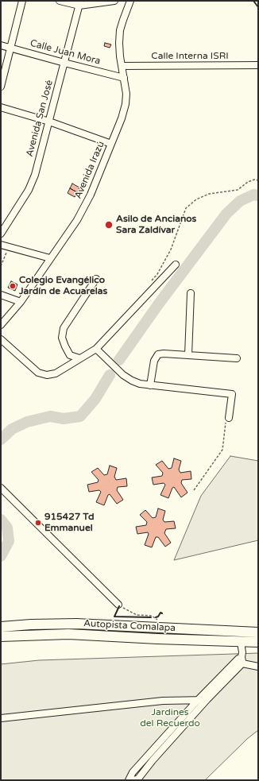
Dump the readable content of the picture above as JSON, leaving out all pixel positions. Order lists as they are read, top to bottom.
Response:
{
  "streets": {
    "highway": ["Autopista Comalapa"],
    "street": [
      "Calle Juan Mora",
      "Calle Interna ISRI",
      "Avenida San José",
      "Avenida Irazú"
    ]
  },
  "crossings": [
    ["Calle Juan Mora", "Avenida San José"],
    ["Calle Juan Mora", "Avenida Irazú"],
    ["Calle Interna ISRI", "Avenida Irazú"]
  ],
  "parks": ["Jardines del Recuerdo"],
  "places": ["Asilo de Ancianos Sara Zaldívar", "Colegio Evangélico Jardín de Acuarelas", "915427 Td Emmanuel"]
}
